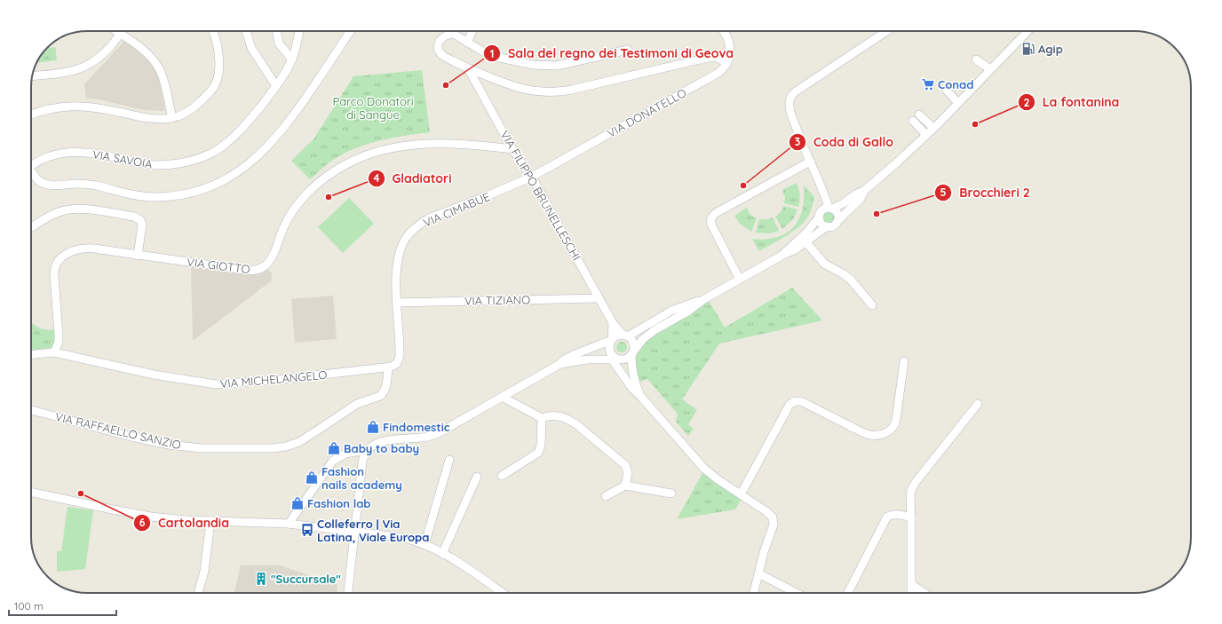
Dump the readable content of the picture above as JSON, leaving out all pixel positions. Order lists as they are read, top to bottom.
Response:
{
  "streets": {
    "street": [
      "VIA DONATELLO",
      "VIA SAVOIA",
      "VIA FILIPPO BRUNELLESCHI",
      "VIA CIMABUE",
      "VIA GIOTTO",
      "VIA TIZIANO",
      "VIA MICHELANGELO",
      "VIA RAFFAELLO SANZIO"
    ]
  },
  "crossings": [
    ["VIA DONATELLO", "VIA FILIPPO BRUNELLESCHI"],
    ["VIA DONATELLO", "VIA CIMABUE"],
    ["VIA FILIPPO BRUNELLESCHI", "VIA CIMABUE"],
    ["VIA FILIPPO BRUNELLESCHI", "VIA GIOTTO"],
    ["VIA FILIPPO BRUNELLESCHI", "VIA TIZIANO"],
    ["VIA CIMABUE", "VIA TIZIANO"],
    ["VIA CIMABUE", "VIA MICHELANGELO"],
    ["VIA CIMABUE", "VIA RAFFAELLO SANZIO"],
    ["VIA GIOTTO", "VIA MICHELANGELO"],
    ["VIA MICHELANGELO", "VIA RAFFAELLO SANZIO"]
  ],
  "parks": ["Parco Donatori di Sangue"],
  "places": {
    "fuel station": ["Agip"],
    "supermarket": ["Conad"],
    "other": [
      "Sala del regno dei Testimoni di Geova",
      "La fontanina",
      "Coda di Gallo",
      "Gladiatori",
      "Brocchieri 2",
      "Cartolandia"
    ],
    "shop": [
      "Findomestic",
      "Baby to baby",
      "Fashion nails academy",
      "Fashion lab"
    ],
    "bus stop": ["Colleferro | Via Latina, Viale Europa"],
    "building": ["\"Succursale\""]
  },
  "scale_bar": "100 m"
}
